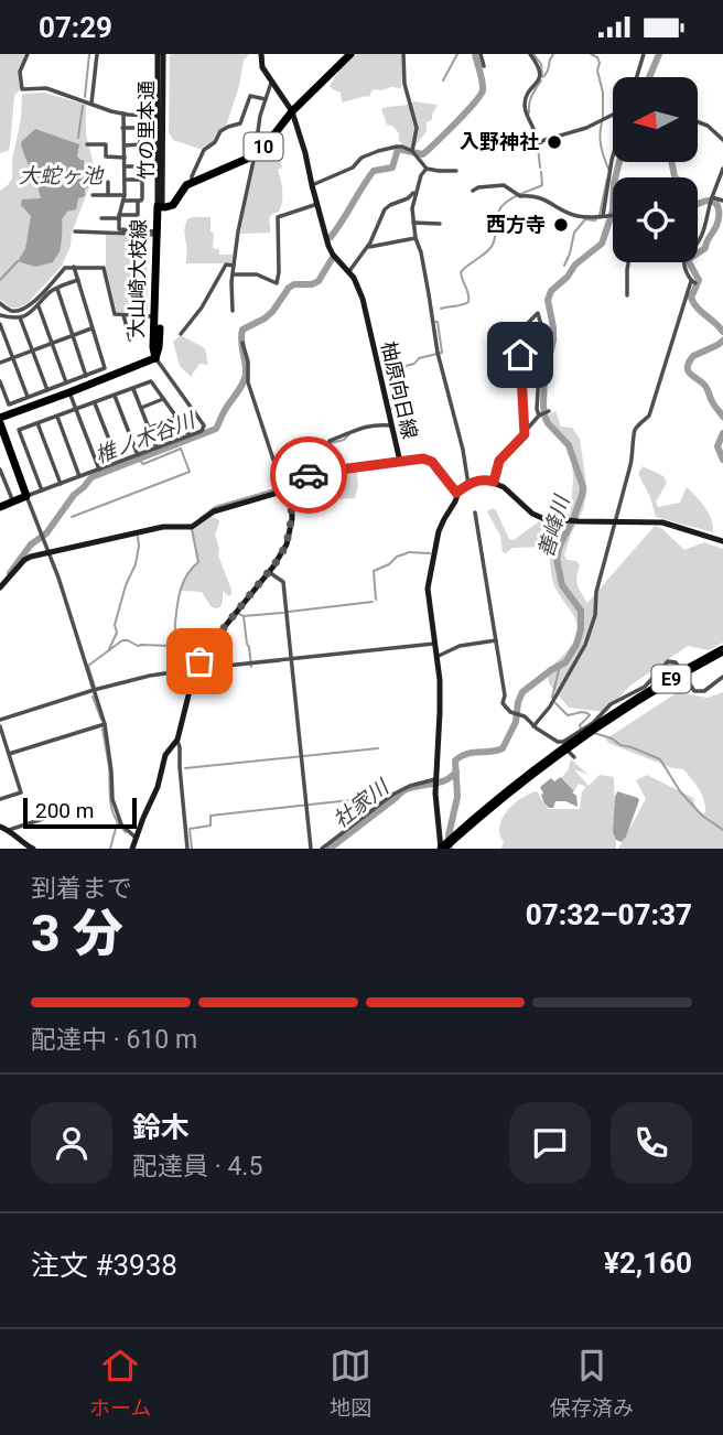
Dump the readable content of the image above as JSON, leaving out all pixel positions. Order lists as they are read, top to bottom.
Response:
{
  "streets": {
    "highway": ["E9"],
    "main road": [
      "竹の里本通",
      "10",
      "大山崎大枝線",
      "柚原向日線"
    ]
  },
  "crossings": [
    ["竹の里本通", "大山崎大枝線"],
    ["大山崎大枝線", "柚原向日線"]
  ],
  "water": [
    "大蛇ヶ池",
    "椎ノ木谷川",
    "善峰川",
    "社家川"
  ],
  "places": ["入野神社", "西方寺"],
  "scale_bar": "200 m",
  "north": "left",
  "page": {
    "status": "07:29",
    "scale": "200 m",
    "heading": ["3 分", "到着まで", "07:32–07:37"],
    "panel": [
      "鈴木",
      "配達員 · 4.5",
      "注文 #3938",
      "¥2,160"
    ],
    "bar": "配達中 · 610 m",
    "tabs": ["ホーム", "地図", "保存済み"]
  }
}
